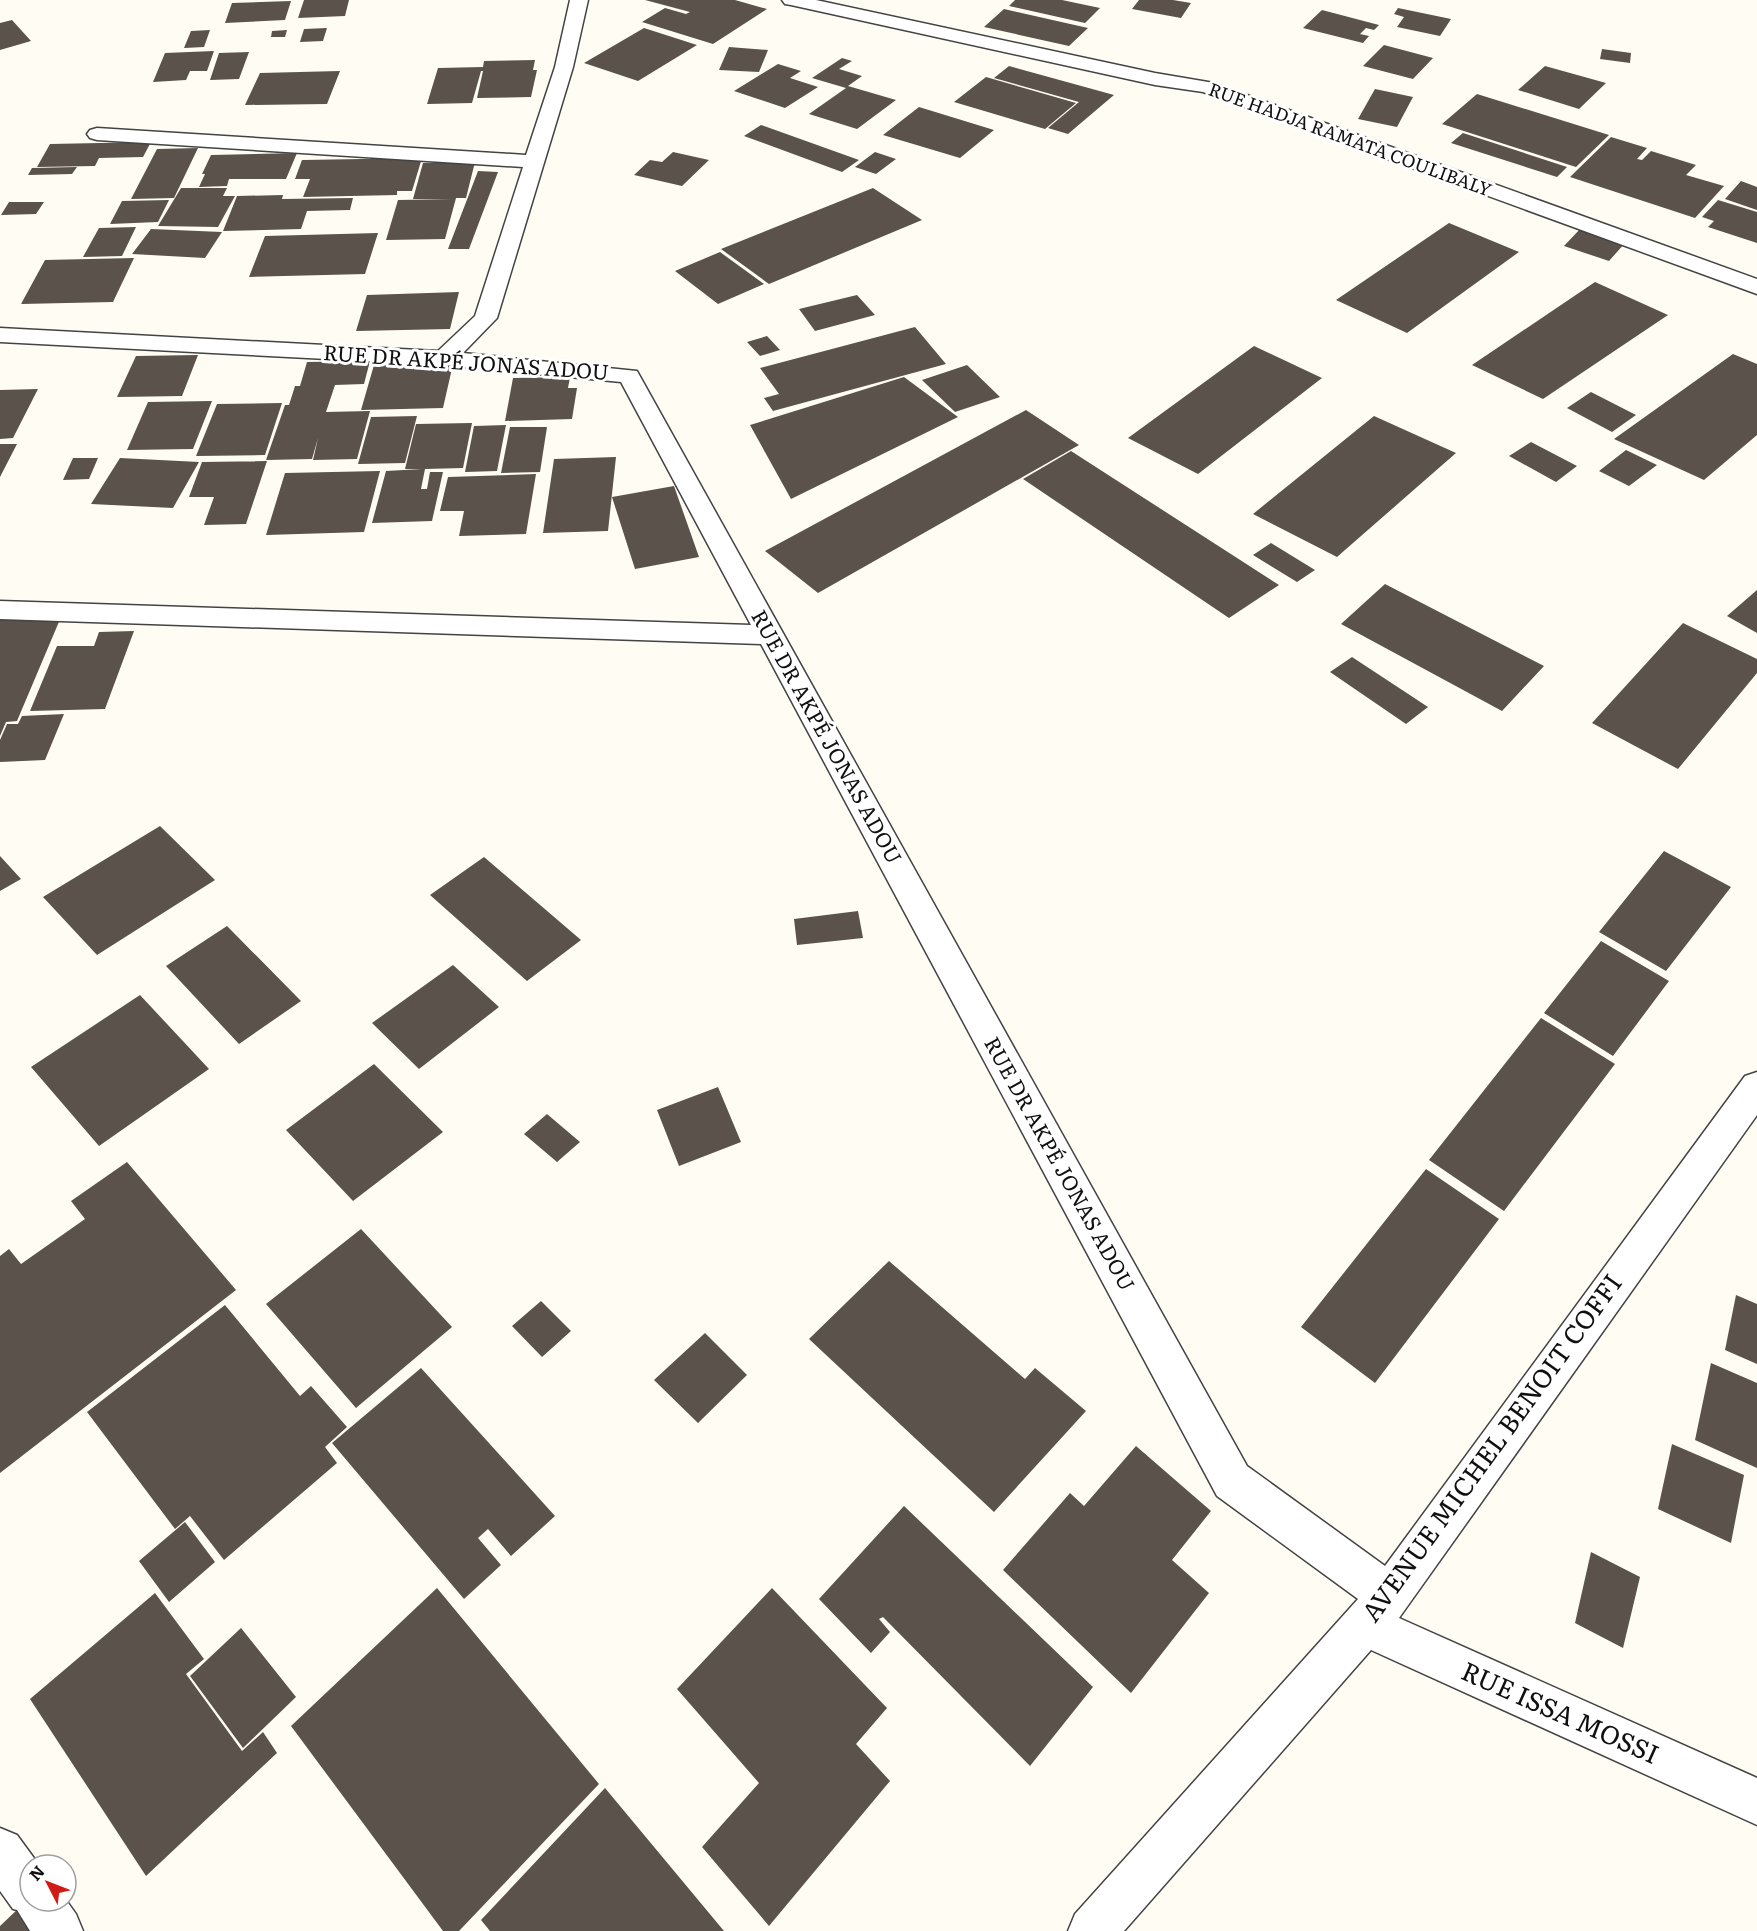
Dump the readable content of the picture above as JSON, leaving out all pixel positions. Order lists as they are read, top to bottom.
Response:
{
  "streets": {
    "street": [
      "RUE HADJA RAMATA COULIBALY",
      "RUE DR AKPÉ JONAS ADOU",
      "AVENUE MICHEL BENOIT COFFI",
      "RUE ISSA MOSSI"
    ]
  },
  "crossings": [
    ["RUE DR AKPÉ JONAS ADOU", "AVENUE MICHEL BENOIT COFFI"],
    ["RUE DR AKPÉ JONAS ADOU", "RUE ISSA MOSSI"],
    ["AVENUE MICHEL BENOIT COFFI", "RUE ISSA MOSSI"]
  ],
  "north": "top left"
}
